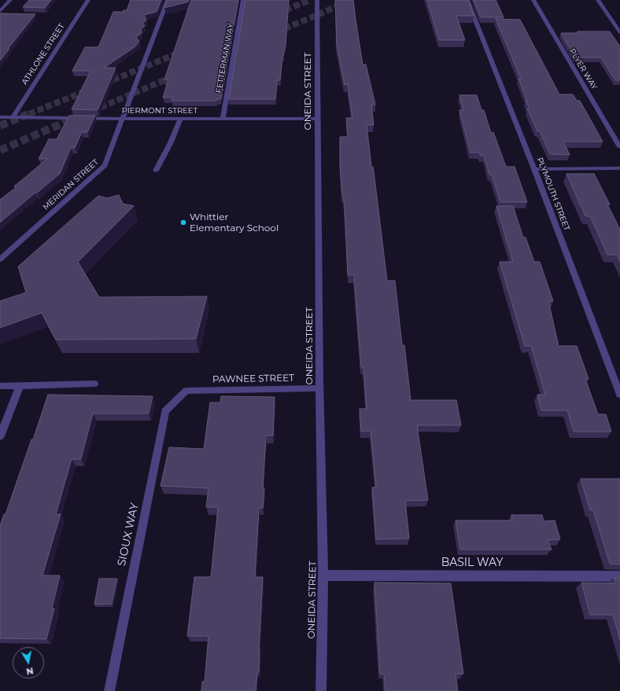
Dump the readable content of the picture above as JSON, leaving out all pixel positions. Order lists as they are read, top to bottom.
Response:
{
  "streets": {
    "street": [
      "ATHLONE STREET",
      "FETTERMAN WAY",
      "PLYER WAY",
      "ONEIDA STREET",
      "PIERMONT STREET",
      "MERIDAN STREET",
      "PLYMOUTH STREET",
      "PAWNEE STREET",
      "SIOUX WAY",
      "BASIL WAY"
    ]
  },
  "crossings": [
    ["ATHLONE STREET", "PIERMONT STREET"],
    ["FETTERMAN WAY", "PIERMONT STREET"],
    ["ONEIDA STREET", "PIERMONT STREET"],
    ["ONEIDA STREET", "PAWNEE STREET"],
    ["ONEIDA STREET", "BASIL WAY"],
    ["PIERMONT STREET", "MERIDAN STREET"],
    ["PAWNEE STREET", "SIOUX WAY"]
  ],
  "places": ["Whittier Elementary School"],
  "north": "bottom"
}
